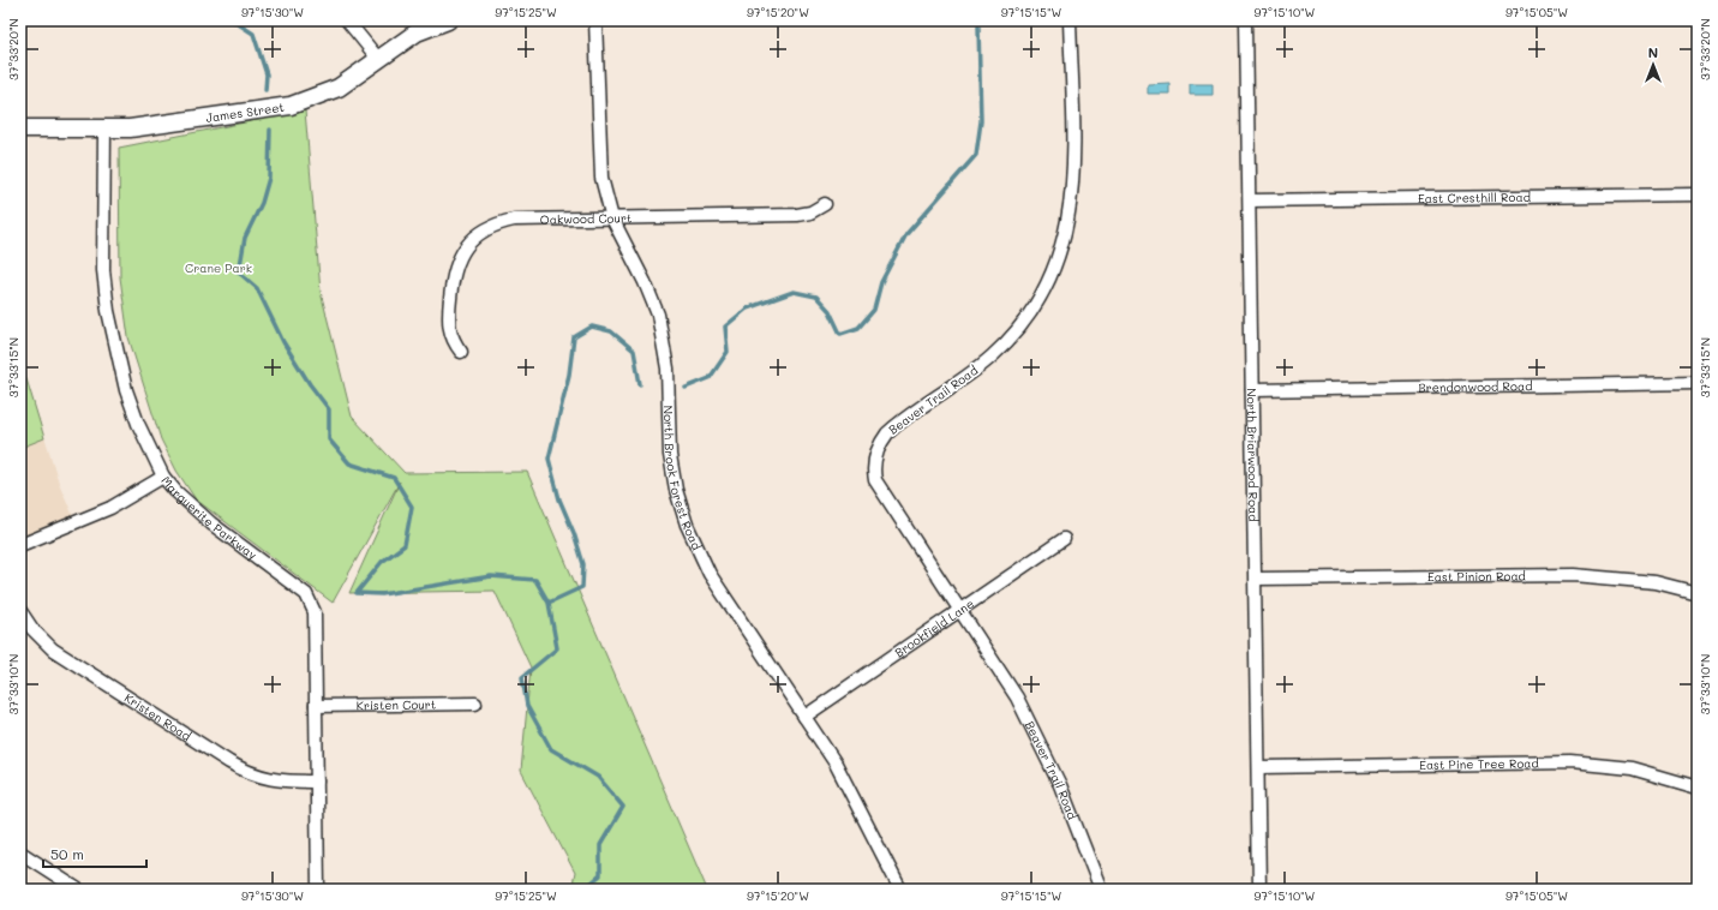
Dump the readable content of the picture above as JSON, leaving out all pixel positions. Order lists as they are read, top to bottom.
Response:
{
  "streets": {
    "street": [
      "James Street",
      "East Cresthill Road",
      "Oakwood Court",
      "Brendonwood Road",
      "Beaver Trail Road",
      "North Briarwood Road",
      "North Brook Forest Road",
      "Marguerite Parkway",
      "East Pinion Road",
      "Brookfield Lane",
      "Kristen Court",
      "Kristen Road",
      "East Pine Tree Road"
    ]
  },
  "crossings": [
    ["James Street", "Marguerite Parkway"],
    ["East Cresthill Road", "North Briarwood Road"],
    ["Oakwood Court", "North Brook Forest Road"],
    ["Brendonwood Road", "North Briarwood Road"],
    ["Beaver Trail Road", "Brookfield Lane"],
    ["North Briarwood Road", "East Pinion Road"],
    ["North Briarwood Road", "East Pine Tree Road"],
    ["North Brook Forest Road", "Brookfield Lane"],
    ["Marguerite Parkway", "Kristen Court"],
    ["Marguerite Parkway", "Kristen Road"]
  ],
  "parks": ["Crane Park"],
  "scale_bar": "50 m",
  "north": "top",
  "coordinates": [
    "97°15'30\"W",
    "97°15'25\"W",
    "97°15'20\"W",
    "97°15'15\"W",
    "97°15'10\"W",
    "97°15'05\"W",
    "37°33'20\"N",
    "37°33'15\"N",
    "37°33'10\"N"
  ]
}
